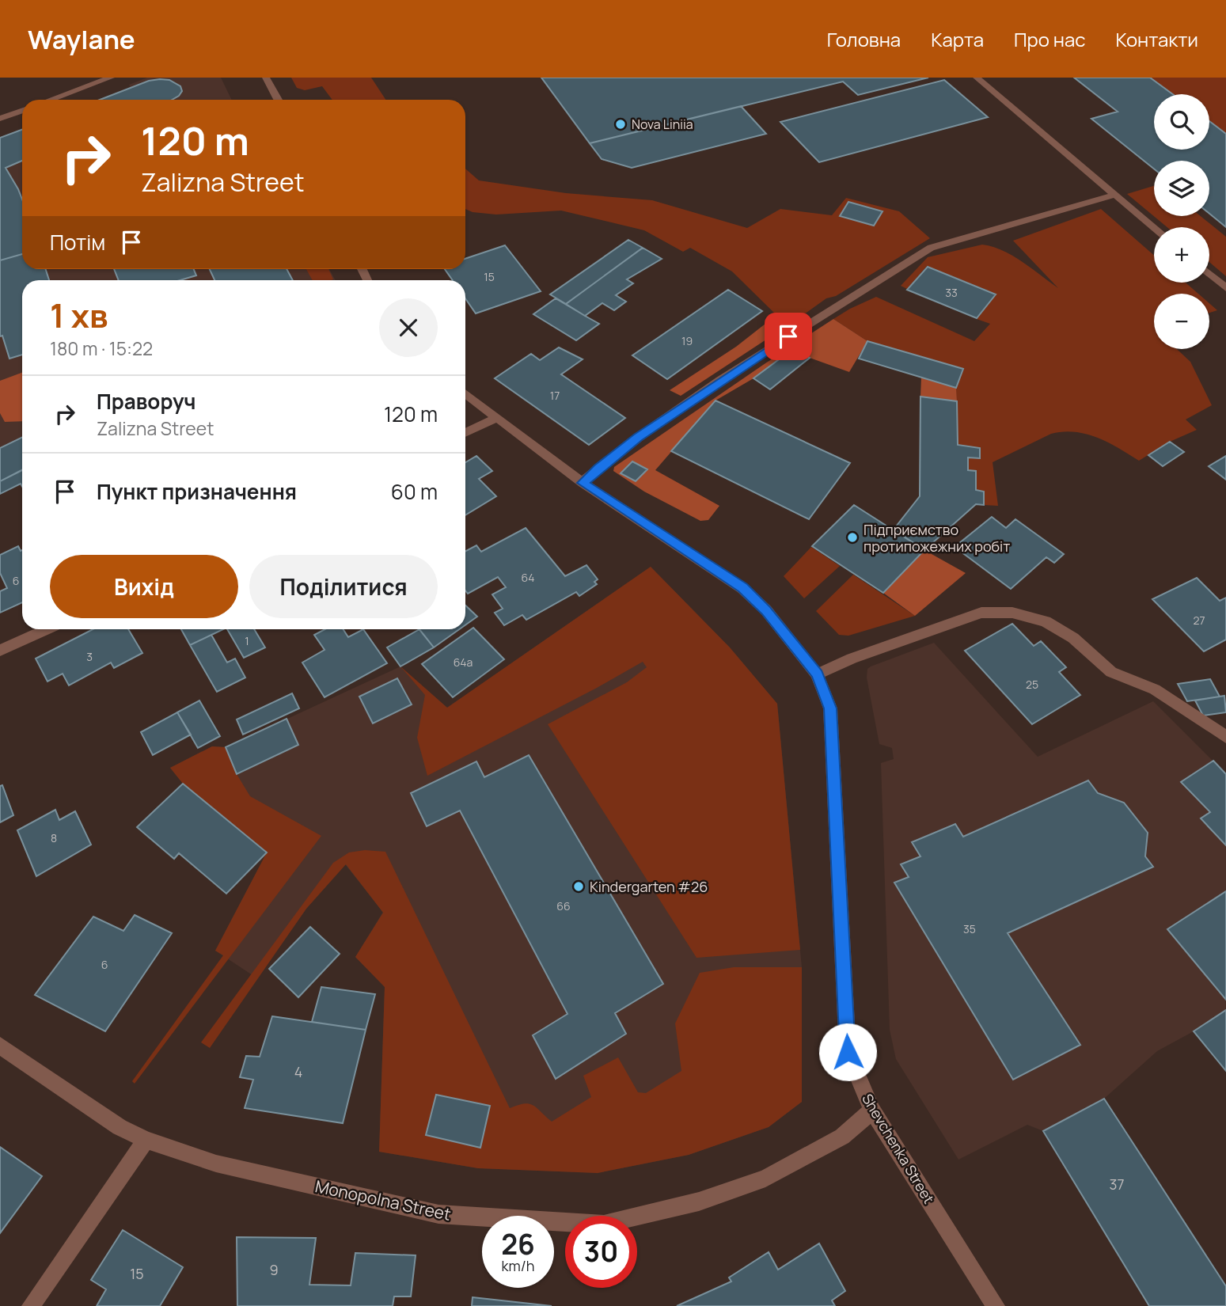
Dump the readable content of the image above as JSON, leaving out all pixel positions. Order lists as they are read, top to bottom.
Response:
{
  "streets": {
    "street": ["Shevchenka Street", "Monopolna Street"]
  },
  "crossings": [
    ["Shevchenka Street", "Monopolna Street"]
  ],
  "places": ["Nova Liniia", "Підприємство протипожежних робіт", "Kindergarten #26"],
  "house_numbers": [
    "15",
    "33",
    "19",
    "17",
    "64",
    "6",
    "27",
    "1",
    "3",
    "64а",
    "25",
    "8",
    "66",
    "35",
    "6",
    "4",
    "37",
    "9",
    "15"
  ],
  "page": {
    "header": "Waylane",
    "nav": [
      "Головна",
      "Карта",
      "Про нас",
      "Контакти"
    ],
    "map_buttons": ["+", "−"],
    "turn": ["120 m", "Zalizna Street"],
    "then": "Потім",
    "heading": ["1 хв", "180 m · 15:22"],
    "list": [
      {
        "name": "Праворуч",
        "note": "Zalizna Street",
        "value": "120 m"
      },
      {
        "name": "Пункт призначення",
        "value": "60 m"
      }
    ],
    "buttons": ["Вихід", "Поділитися"],
    "speed": "26 km/h",
    "limit": "30"
  }
}
